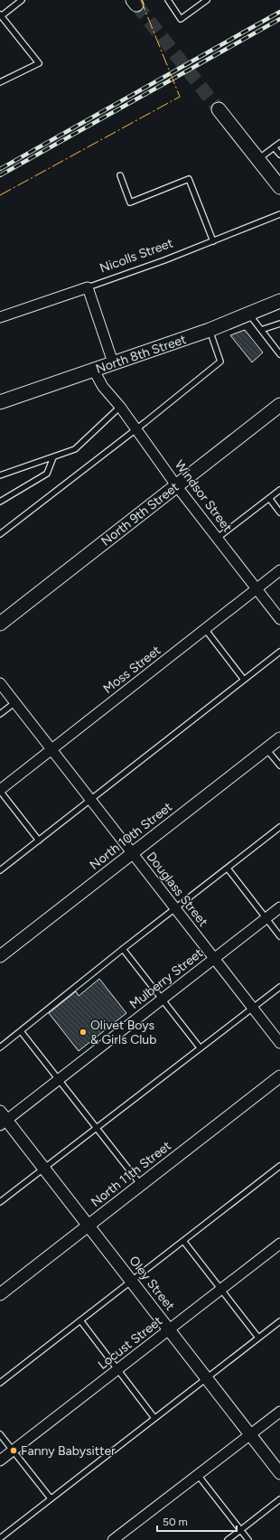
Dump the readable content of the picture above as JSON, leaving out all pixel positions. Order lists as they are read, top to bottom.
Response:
{
  "streets": {
    "main road": ["North 8th Street", "North 9th Street"],
    "street": [
      "Nicolls Street",
      "Windsor Street",
      "Moss Street",
      "North 10th Street",
      "Douglass Street",
      "Mulberry Street",
      "North 11th Street",
      "Oley Street",
      "Locust Street"
    ]
  },
  "crossings": [
    ["North 8th Street", "Windsor Street"],
    ["Windsor Street", "North 9th Street"],
    ["Windsor Street", "Moss Street"],
    ["Moss Street", "Douglass Street"],
    ["North 10th Street", "Douglass Street"],
    ["Douglass Street", "Mulberry Street"],
    ["Mulberry Street", "Oley Street"],
    ["North 11th Street", "Oley Street"],
    ["Oley Street", "Locust Street"]
  ],
  "places": ["Olivet Boys & Girls Club", "Fanny Babysitter"],
  "scale_bar": "50 m"
}
